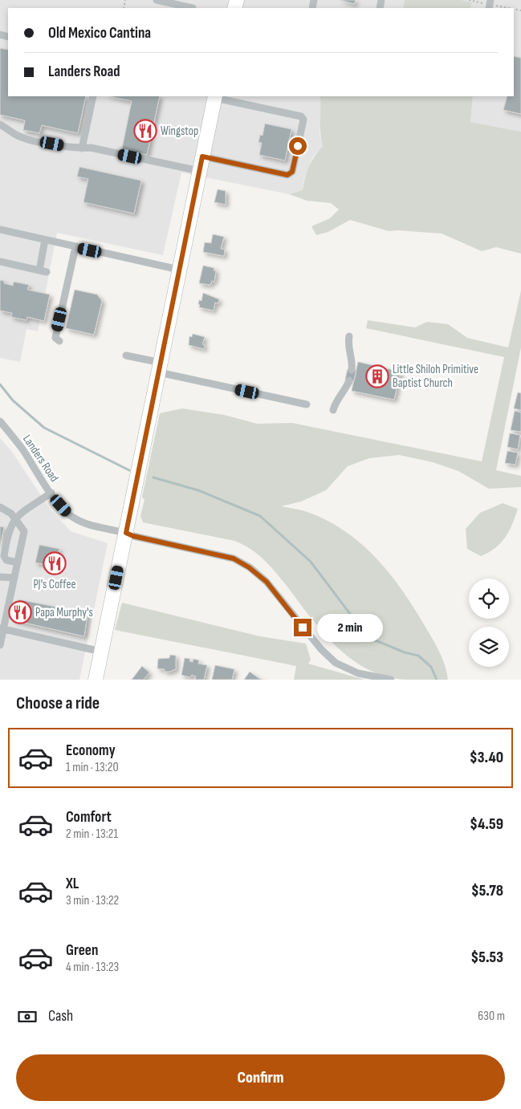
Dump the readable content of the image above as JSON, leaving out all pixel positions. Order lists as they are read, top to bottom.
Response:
{
  "streets": {
    "street": ["Landers Road"]
  },
  "places": {
    "restaurant": ["Wingstop", "PJ's Coffee", "Papa Murphy's"],
    "building": ["Little Shiloh Primitive Baptist Church"]
  },
  "page": {
    "banner": ["Old Mexico Cantina", "Landers Road"],
    "bubble": "2 min",
    "heading": "Choose a ride",
    "list": [
      {
        "name": "Economy",
        "note": "1 min · 13:20",
        "value": "$3.40"
      },
      {
        "name": "Comfort",
        "note": "2 min · 13:21",
        "value": "$4.59"
      },
      {
        "name": "XL",
        "note": "3 min · 13:22",
        "value": "$5.78"
      },
      {
        "name": "Green",
        "note": "4 min · 13:23",
        "value": "$5.53"
      }
    ],
    "pay": ["Cash", "630 m"],
    "buttons": "Confirm"
  }
}
